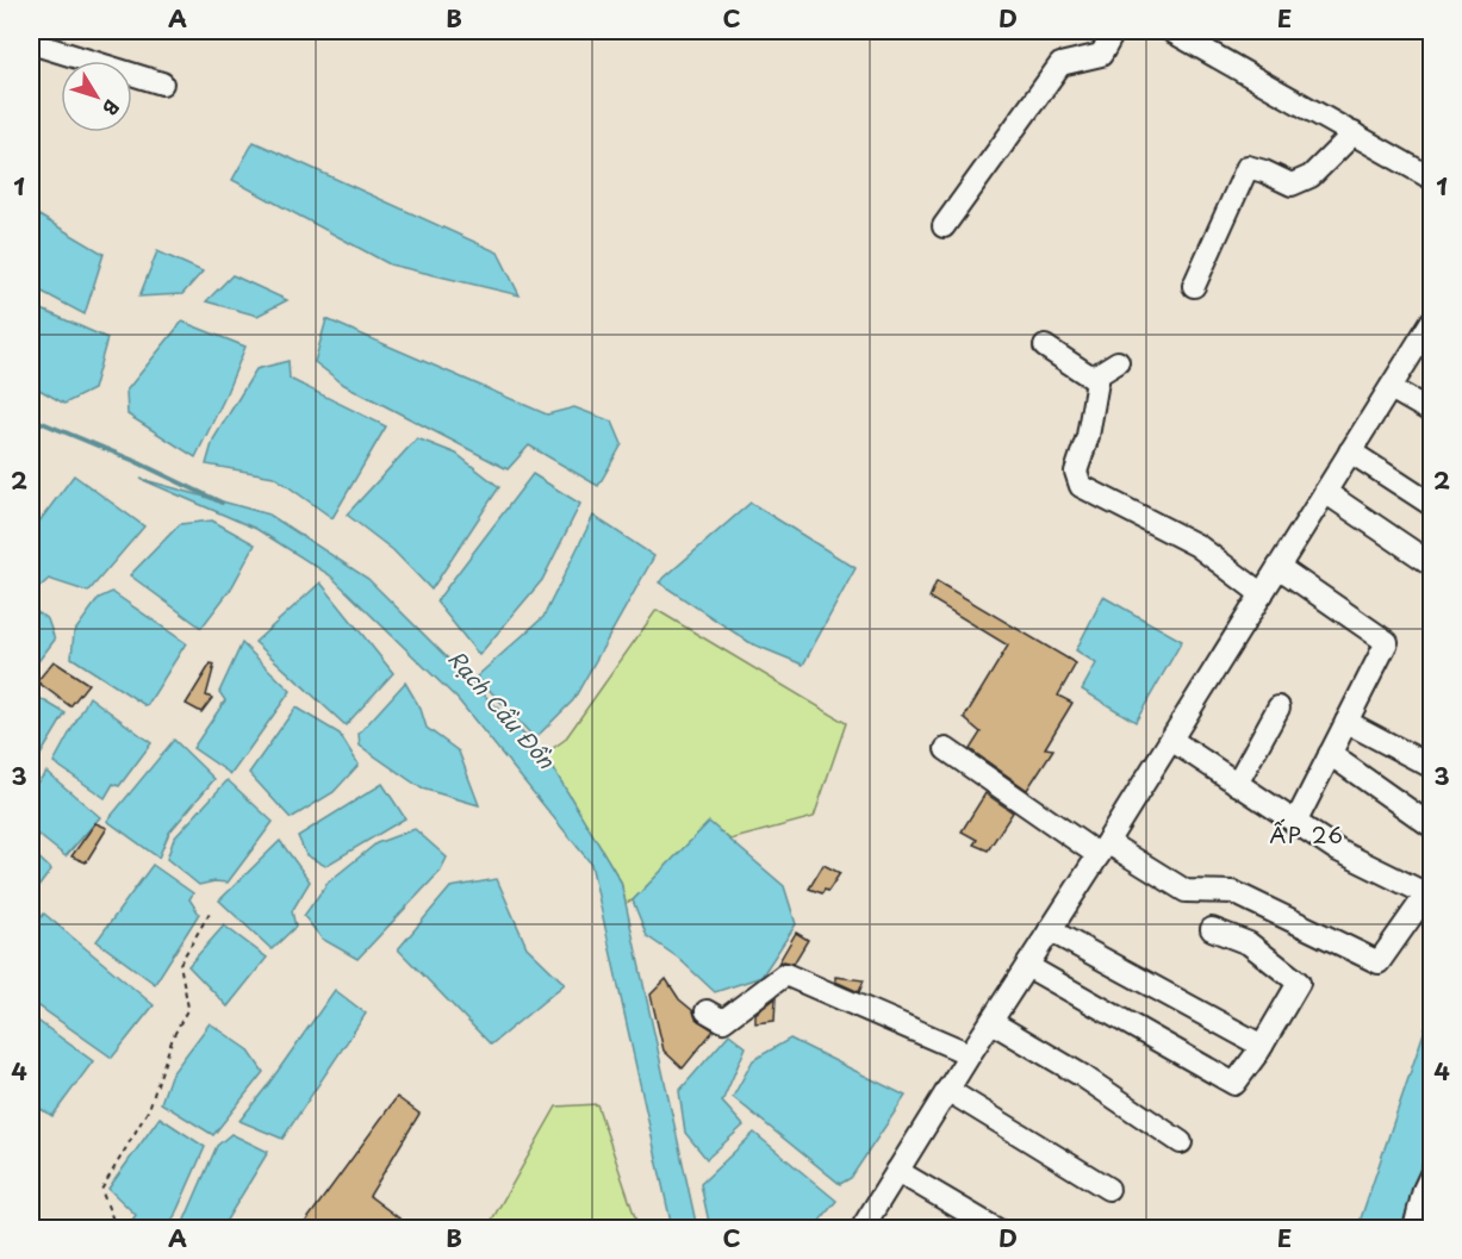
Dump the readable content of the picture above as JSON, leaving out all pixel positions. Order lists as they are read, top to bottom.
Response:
{
  "districts": ["ẤP 26"],
  "water": ["Rạch Cầu Đồn"],
  "north": "bottom right",
  "grid": {
    "columns": [
      "A",
      "B",
      "C",
      "D",
      "E"
    ],
    "rows": [
      "1",
      "2",
      "3",
      "4"
    ]
  }
}
